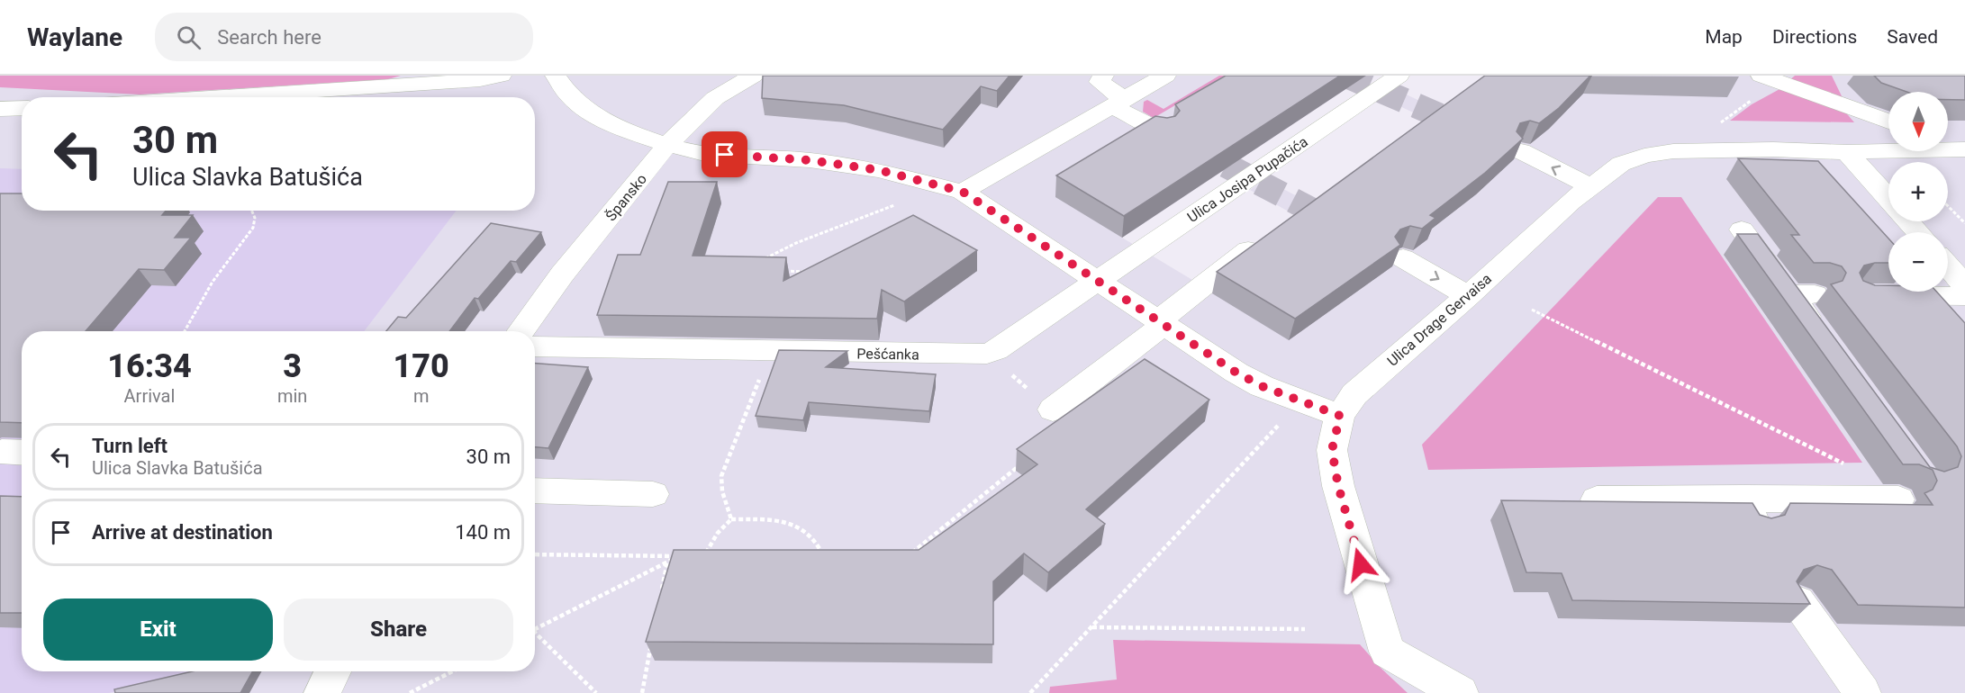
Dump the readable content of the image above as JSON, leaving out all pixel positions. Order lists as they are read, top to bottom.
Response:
{
  "streets": {
    "street": [
      "Ulica Josipa Pupačića",
      "Špansko",
      "Ulica Drage Gervaisa",
      "Pešćanka"
    ]
  },
  "north": "bottom",
  "page": {
    "header": "Waylane",
    "search": "Search here",
    "nav": ["Map", "Directions", "Saved"],
    "map_buttons": ["+", "−"],
    "turn": ["30 m", "Ulica Slavka Batušića"],
    "eta": [
      "16:34",
      "Arrival",
      "3",
      "min",
      "170",
      "m"
    ],
    "list": [
      {
        "name": "Turn left",
        "note": "Ulica Slavka Batušića",
        "value": "30 m"
      },
      {
        "name": "Arrive at destination",
        "value": "140 m"
      }
    ],
    "buttons": ["Exit", "Share"]
  }
}
